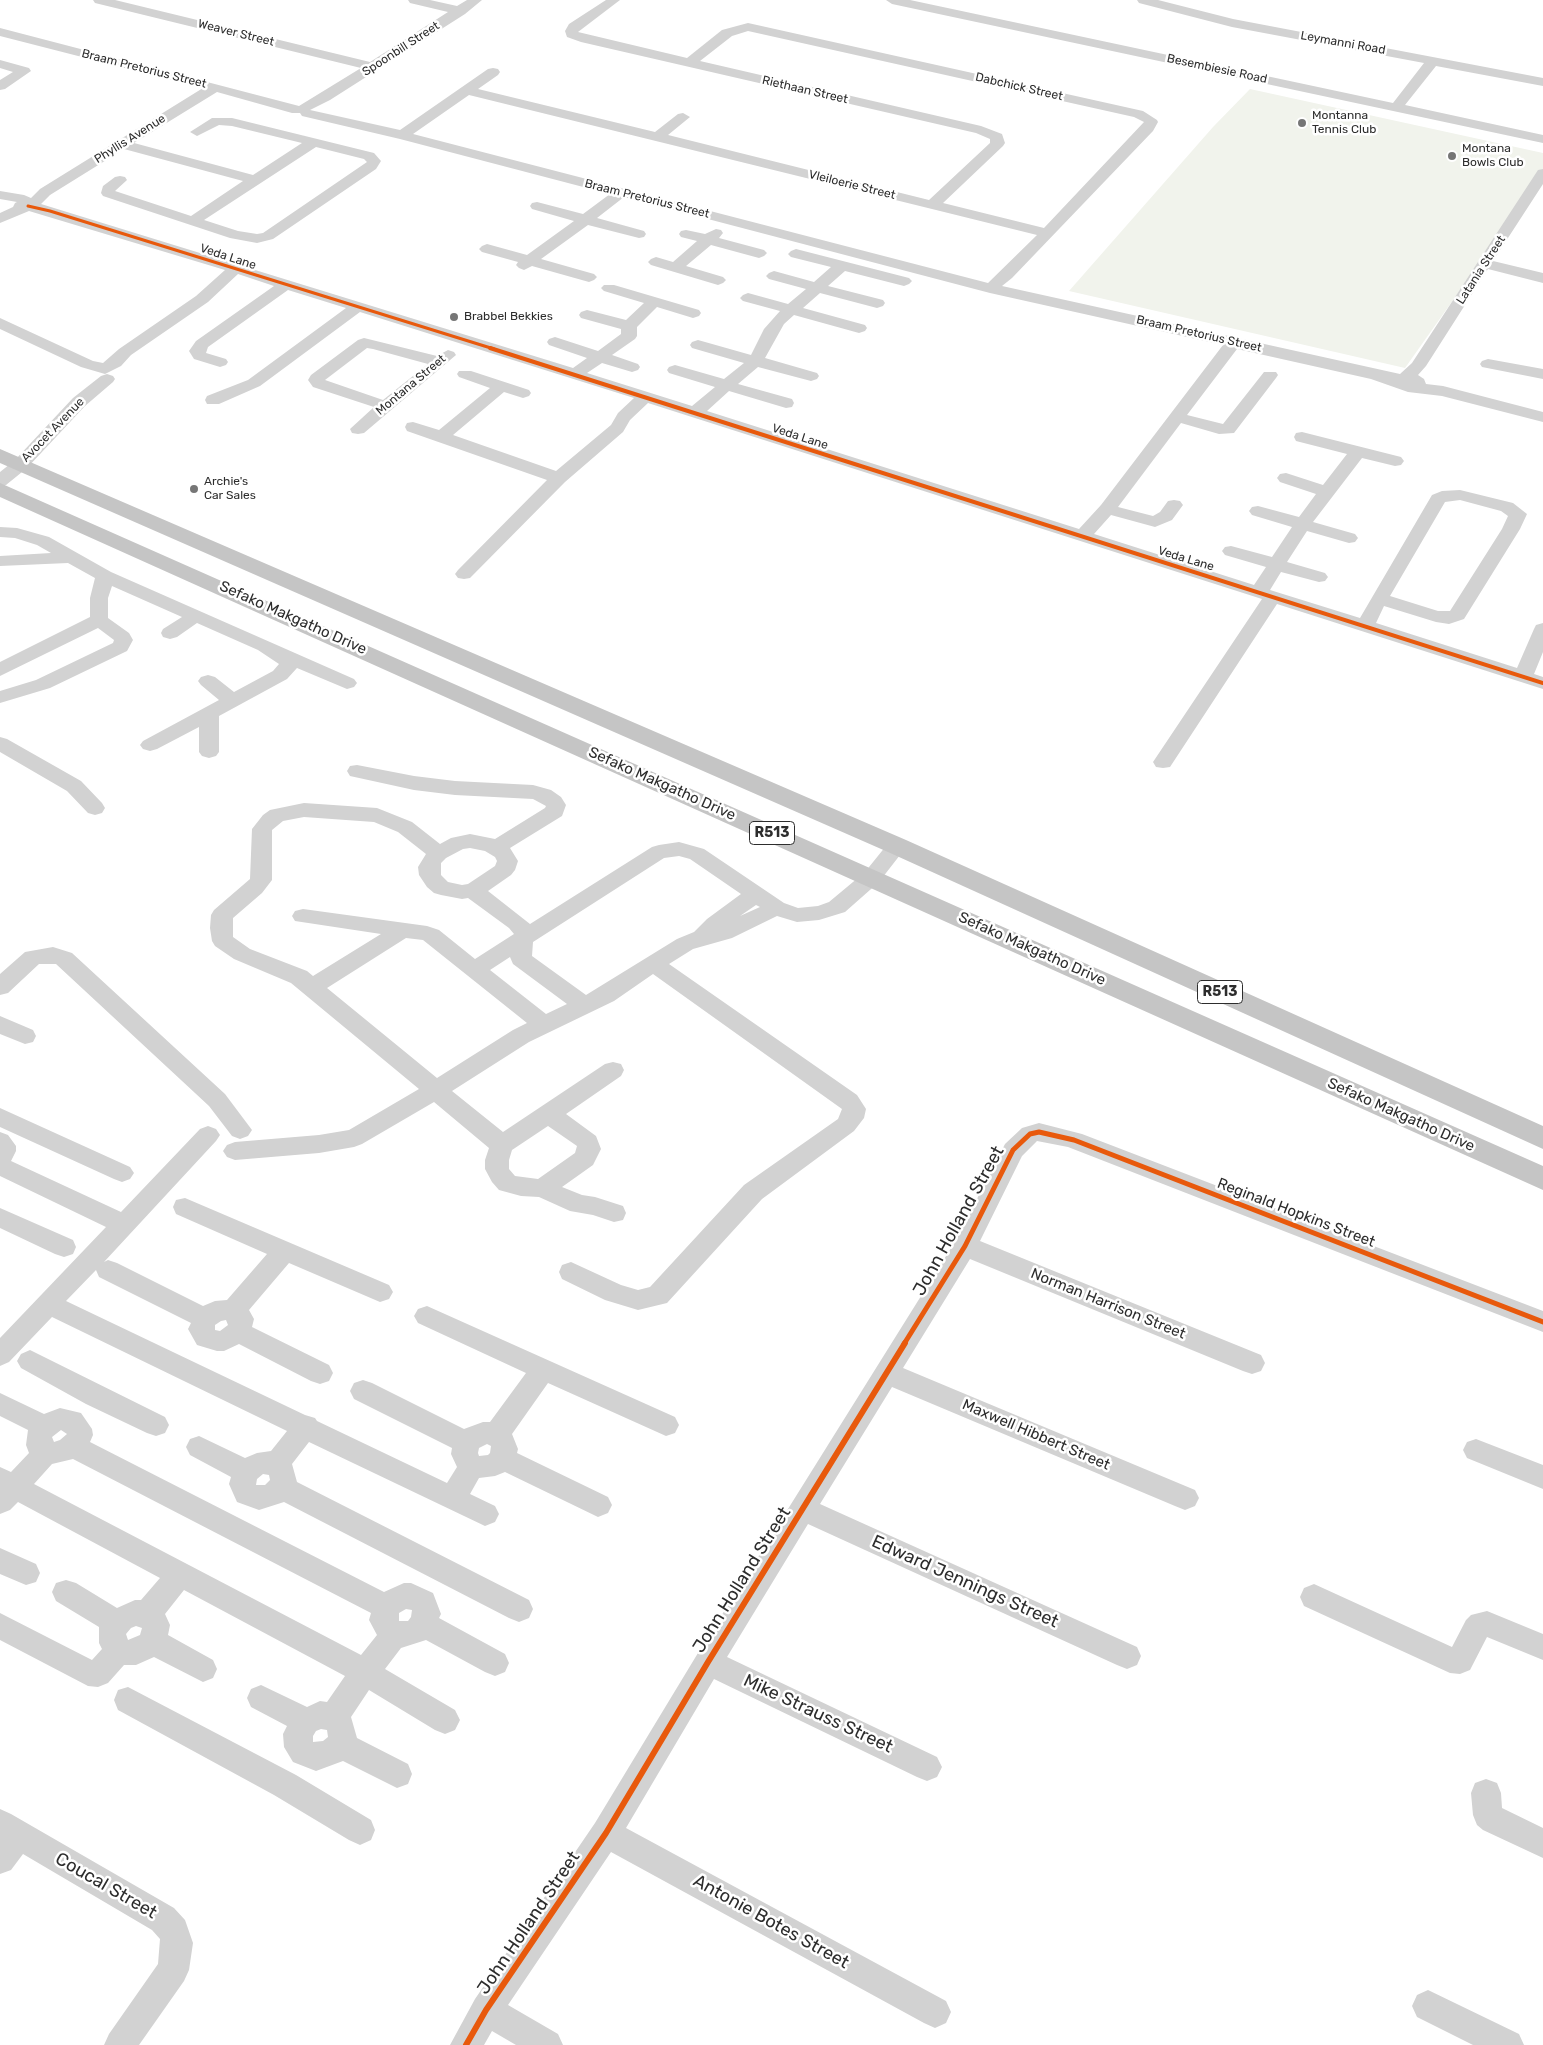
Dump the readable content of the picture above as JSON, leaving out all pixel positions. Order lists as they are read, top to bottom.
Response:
{
  "streets": {
    "main road": ["Sefako Makgatho Drive", "R513"],
    "street": [
      "Weaver Street",
      "Leymanni Road",
      "Spoonbill Street",
      "Braam Pretorius Street",
      "Besembiesie Road",
      "Dabchick Street",
      "Riethaan Street",
      "Phyllis Avenue",
      "Vleiloerie Street",
      "Veda Lane",
      "Latania Street",
      "Montana Street",
      "Avocet Avenue",
      "Reginald Hopkins Street",
      "John Holland Street",
      "Norman Harrison Street",
      "Maxwell Hibbert Street",
      "Edward Jennings Street",
      "Mike Strauss Street",
      "Coucal Street",
      "Antonie Botes Street"
    ]
  },
  "crossings": [
    ["Weaver Street", "Spoonbill Street"],
    ["Spoonbill Street", "Braam Pretorius Street"],
    ["Braam Pretorius Street", "Dabchick Street"],
    ["Braam Pretorius Street", "Phyllis Avenue"],
    ["Braam Pretorius Street", "Latania Street"],
    ["Dabchick Street", "Riethaan Street"],
    ["Dabchick Street", "Vleiloerie Street"],
    ["Riethaan Street", "Vleiloerie Street"],
    ["Phyllis Avenue", "Veda Lane"],
    ["Veda Lane", "Montana Street"],
    ["Veda Lane", "Avocet Avenue"],
    ["Avocet Avenue", "R513"],
    ["Reginald Hopkins Street", "John Holland Street"],
    ["John Holland Street", "Norman Harrison Street"],
    ["John Holland Street", "Maxwell Hibbert Street"],
    ["John Holland Street", "Edward Jennings Street"],
    ["John Holland Street", "Mike Strauss Street"],
    ["John Holland Street", "Antonie Botes Street"]
  ],
  "places": [
    "Montanna Tennis Club",
    "Montana Bowls Club",
    "Brabbel Bekkies",
    "Archie's Car Sales"
  ]
}
